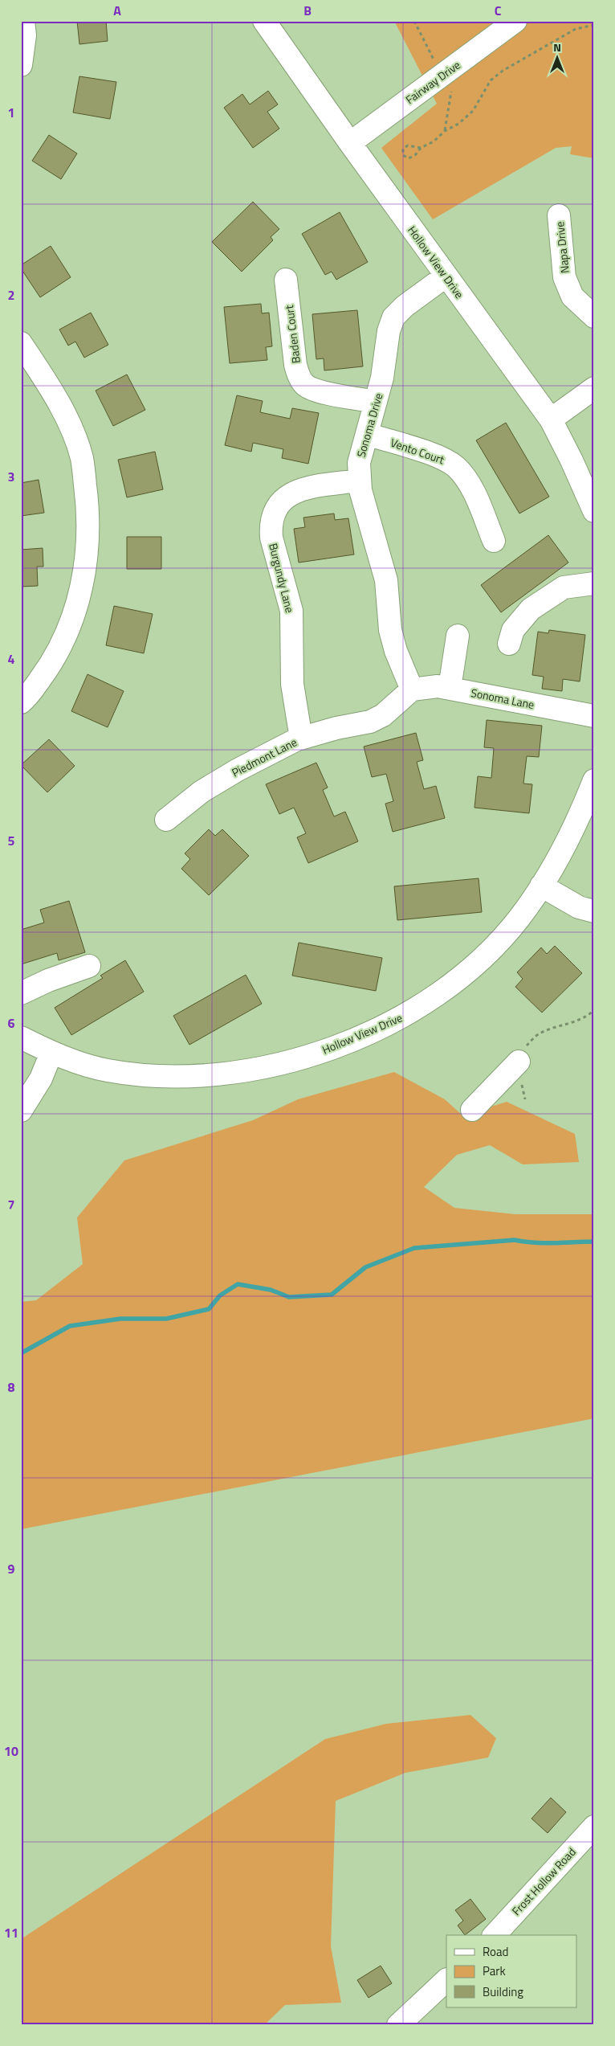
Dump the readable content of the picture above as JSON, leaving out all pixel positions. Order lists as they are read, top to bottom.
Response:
{
  "streets": {
    "street": [
      "Fairway Drive",
      "Napa Drive",
      "Hollow View Drive",
      "Baden Court",
      "Sonoma Drive",
      "Vento Court",
      "Burgundy Lane",
      "Sonoma Lane",
      "Piedmont Lane",
      "Frost Hollow Road"
    ]
  },
  "crossings": [
    ["Fairway Drive", "Hollow View Drive"],
    ["Hollow View Drive", "Sonoma Drive"],
    ["Baden Court", "Sonoma Drive"],
    ["Sonoma Drive", "Vento Court"],
    ["Sonoma Drive", "Burgundy Lane"],
    ["Sonoma Drive", "Sonoma Lane"],
    ["Sonoma Drive", "Piedmont Lane"],
    ["Burgundy Lane", "Piedmont Lane"],
    ["Sonoma Lane", "Piedmont Lane"]
  ],
  "legend": ["Road", "Park", "Building"],
  "north": "top",
  "grid": {
    "columns": ["A", "B", "C"],
    "rows": [
      "1",
      "2",
      "3",
      "4",
      "5",
      "6",
      "7",
      "8",
      "9",
      "10",
      "11"
    ]
  }
}
